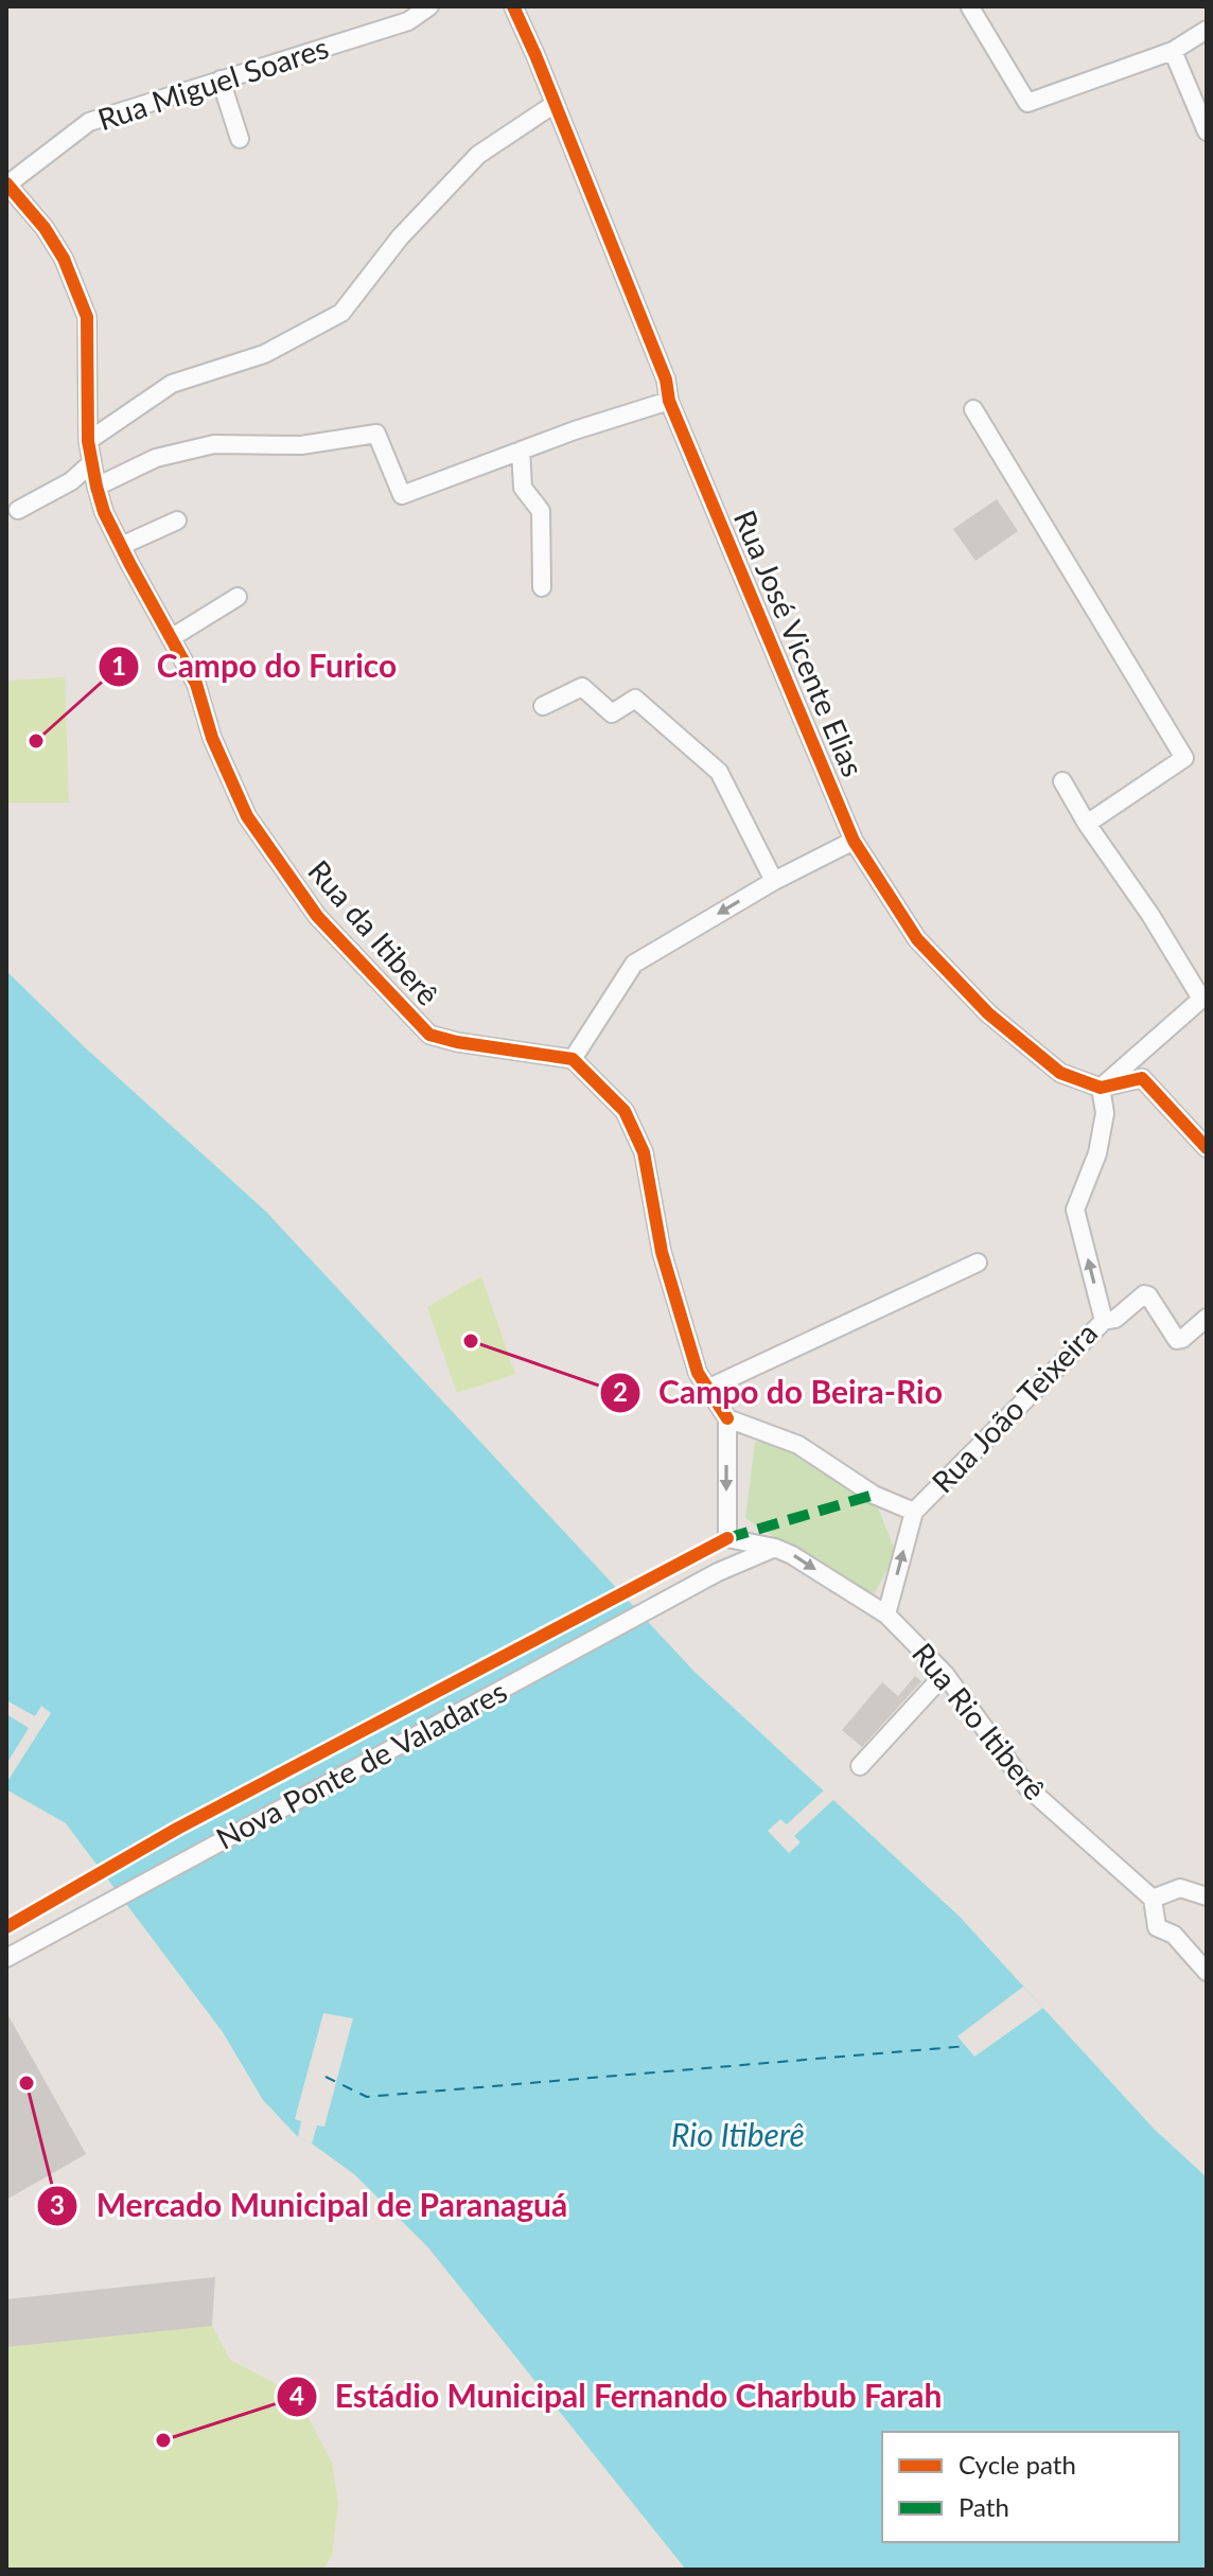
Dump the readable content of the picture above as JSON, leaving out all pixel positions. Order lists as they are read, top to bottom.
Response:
{
  "streets": {
    "street": [
      "Rua Miguel Soares",
      "Rua José Vicente Elias",
      "Rua da Itiberê",
      "Rua João Teixeira",
      "Rua Rio Itiberê",
      "Nova Ponte de Valadares"
    ]
  },
  "crossings": [
    ["Rua Miguel Soares", "Rua da Itiberê"],
    ["Rua José Vicente Elias", "Rua João Teixeira"],
    ["Rua João Teixeira", "Rua Rio Itiberê"],
    ["Rua Rio Itiberê", "Nova Ponte de Valadares"]
  ],
  "one_way": ["Rua João Teixeira"],
  "water": ["Rio Itiberê"],
  "places": [
    "Campo do Furico",
    "Campo do Beira-Rio",
    "Mercado Municipal de Paranaguá",
    "Estádio Municipal Fernando Charbub Farah"
  ],
  "legend": ["Cycle path", "Path"]
}
